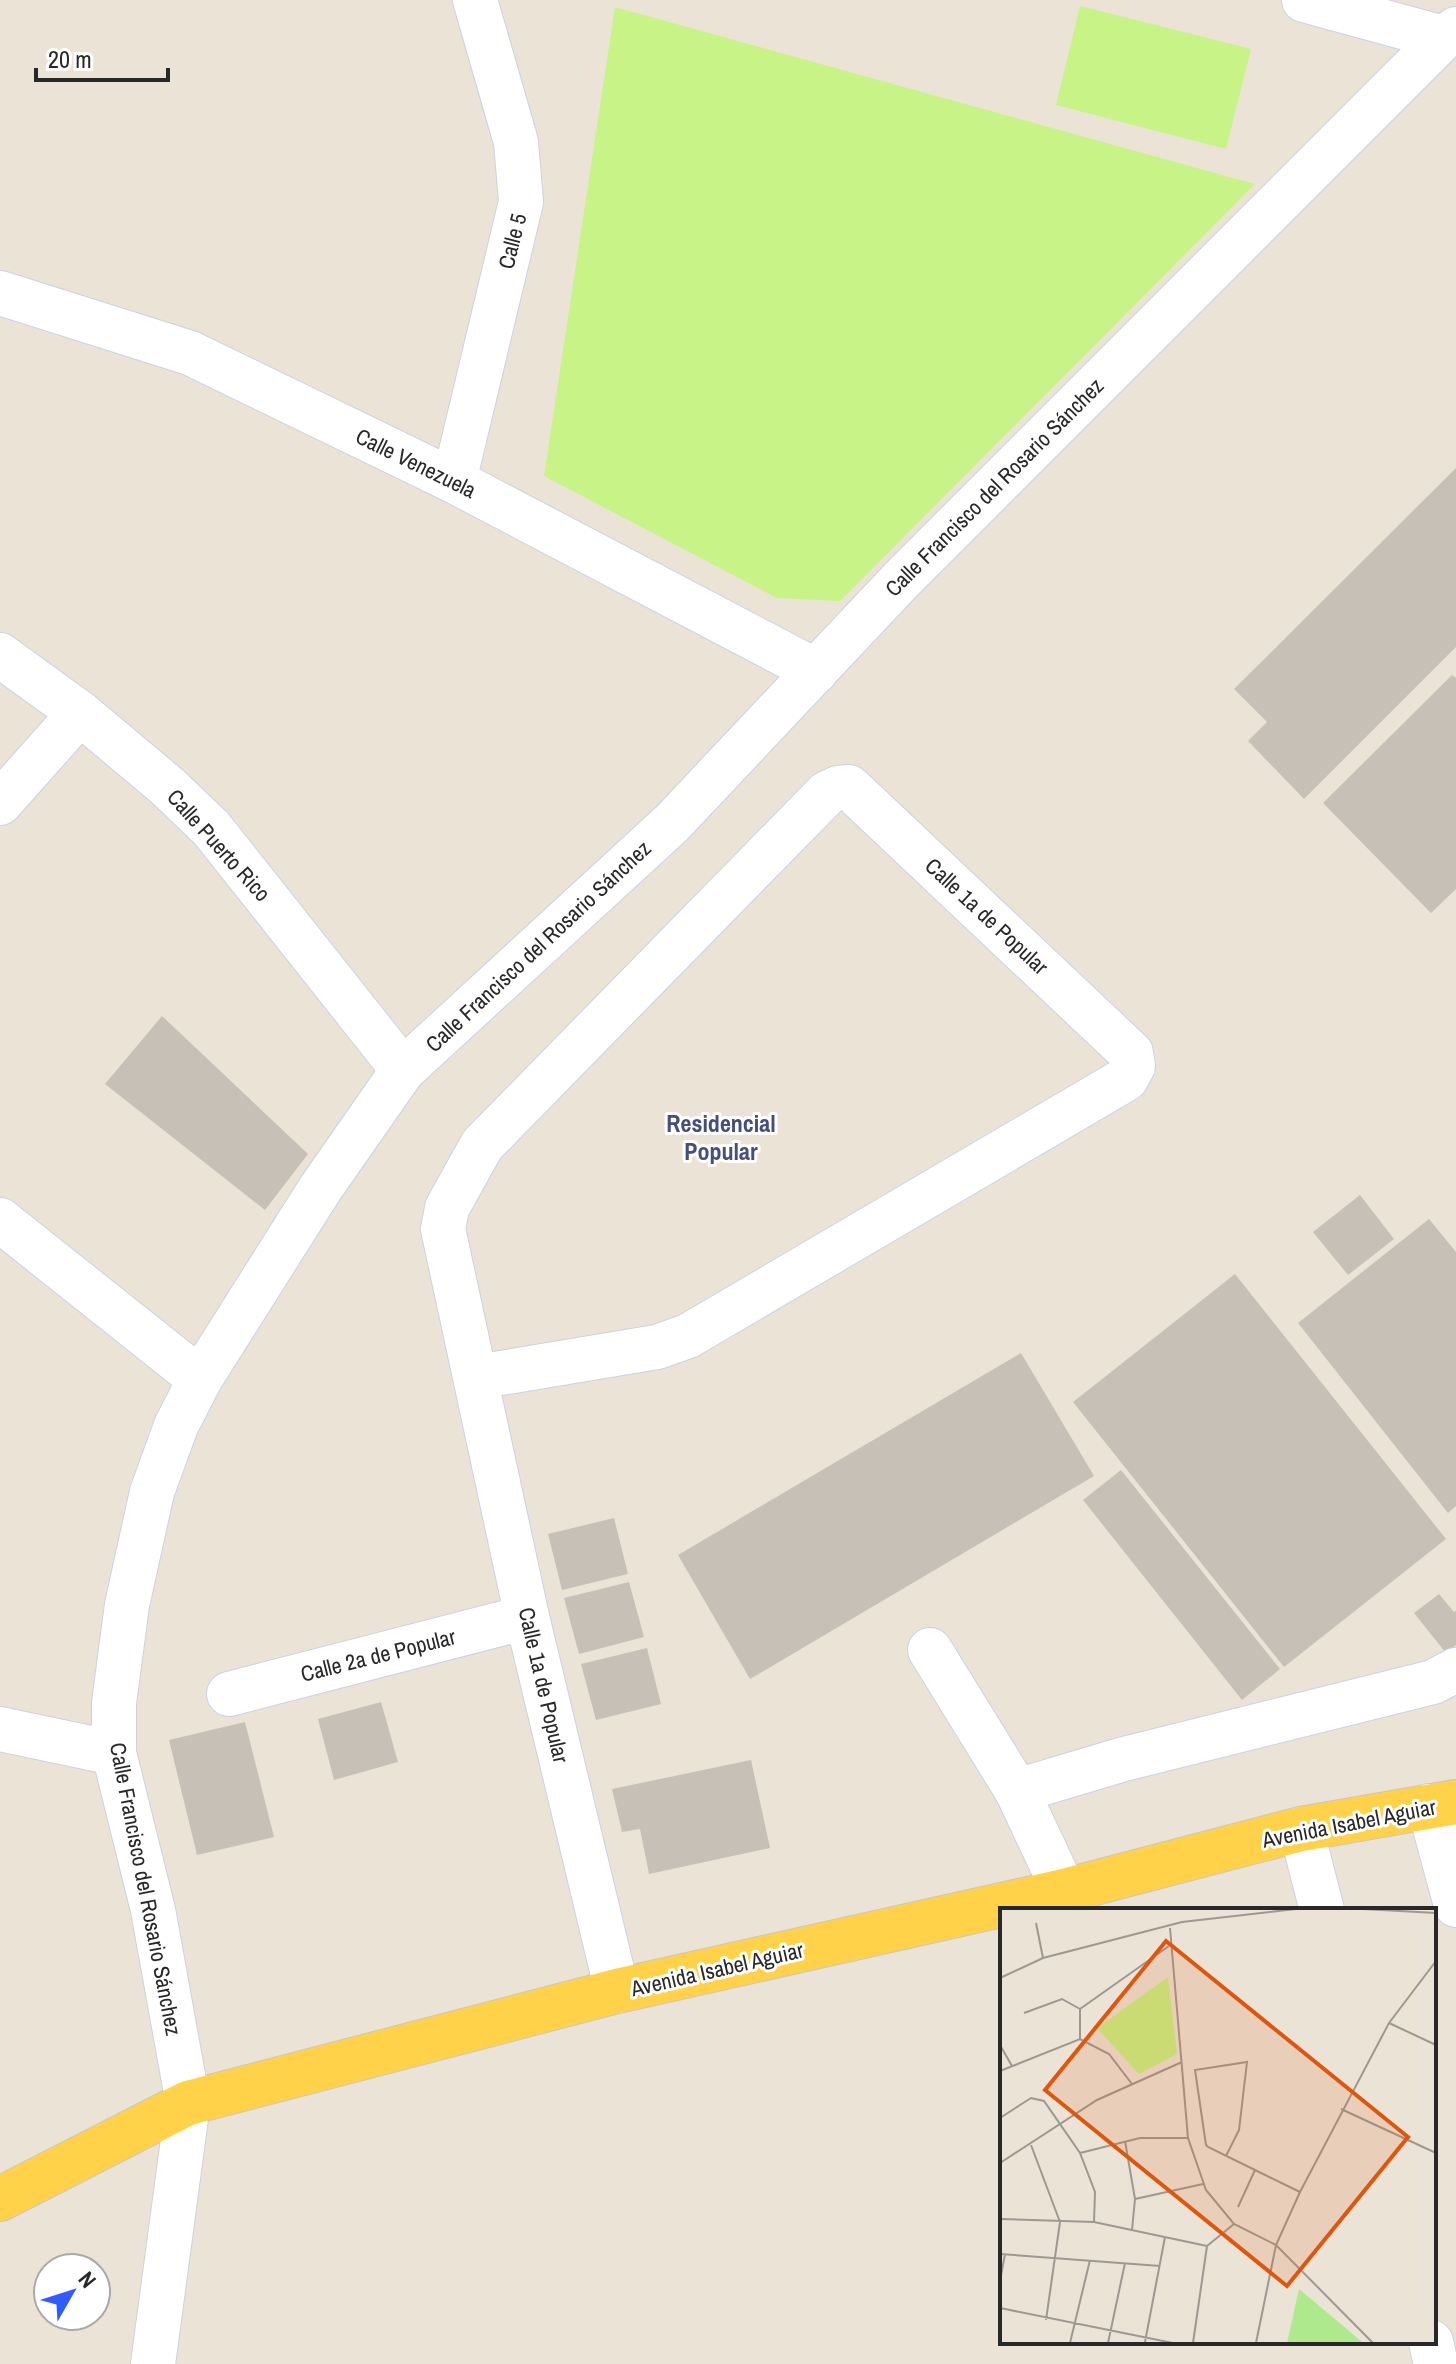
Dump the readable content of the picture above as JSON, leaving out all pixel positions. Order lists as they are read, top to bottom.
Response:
{
  "streets": {
    "main road": ["Avenida Isabel Aguiar"],
    "street": [
      "Calle 5",
      "Calle Venezuela",
      "Calle Francisco del Rosario Sánchez",
      "Calle Puerto Rico",
      "Calle 1a de Popular",
      "Calle 2a de Popular"
    ]
  },
  "crossings": [
    ["Calle 5", "Calle Venezuela"],
    ["Calle Venezuela", "Calle Francisco del Rosario Sánchez"],
    ["Calle Francisco del Rosario Sánchez", "Calle Puerto Rico"],
    ["Calle Francisco del Rosario Sánchez", "Avenida Isabel Aguiar"],
    ["Calle 1a de Popular", "Calle 2a de Popular"],
    ["Calle 1a de Popular", "Avenida Isabel Aguiar"]
  ],
  "districts": ["Residencial Popular"],
  "scale_bar": "20 m",
  "north": "top right"
}
